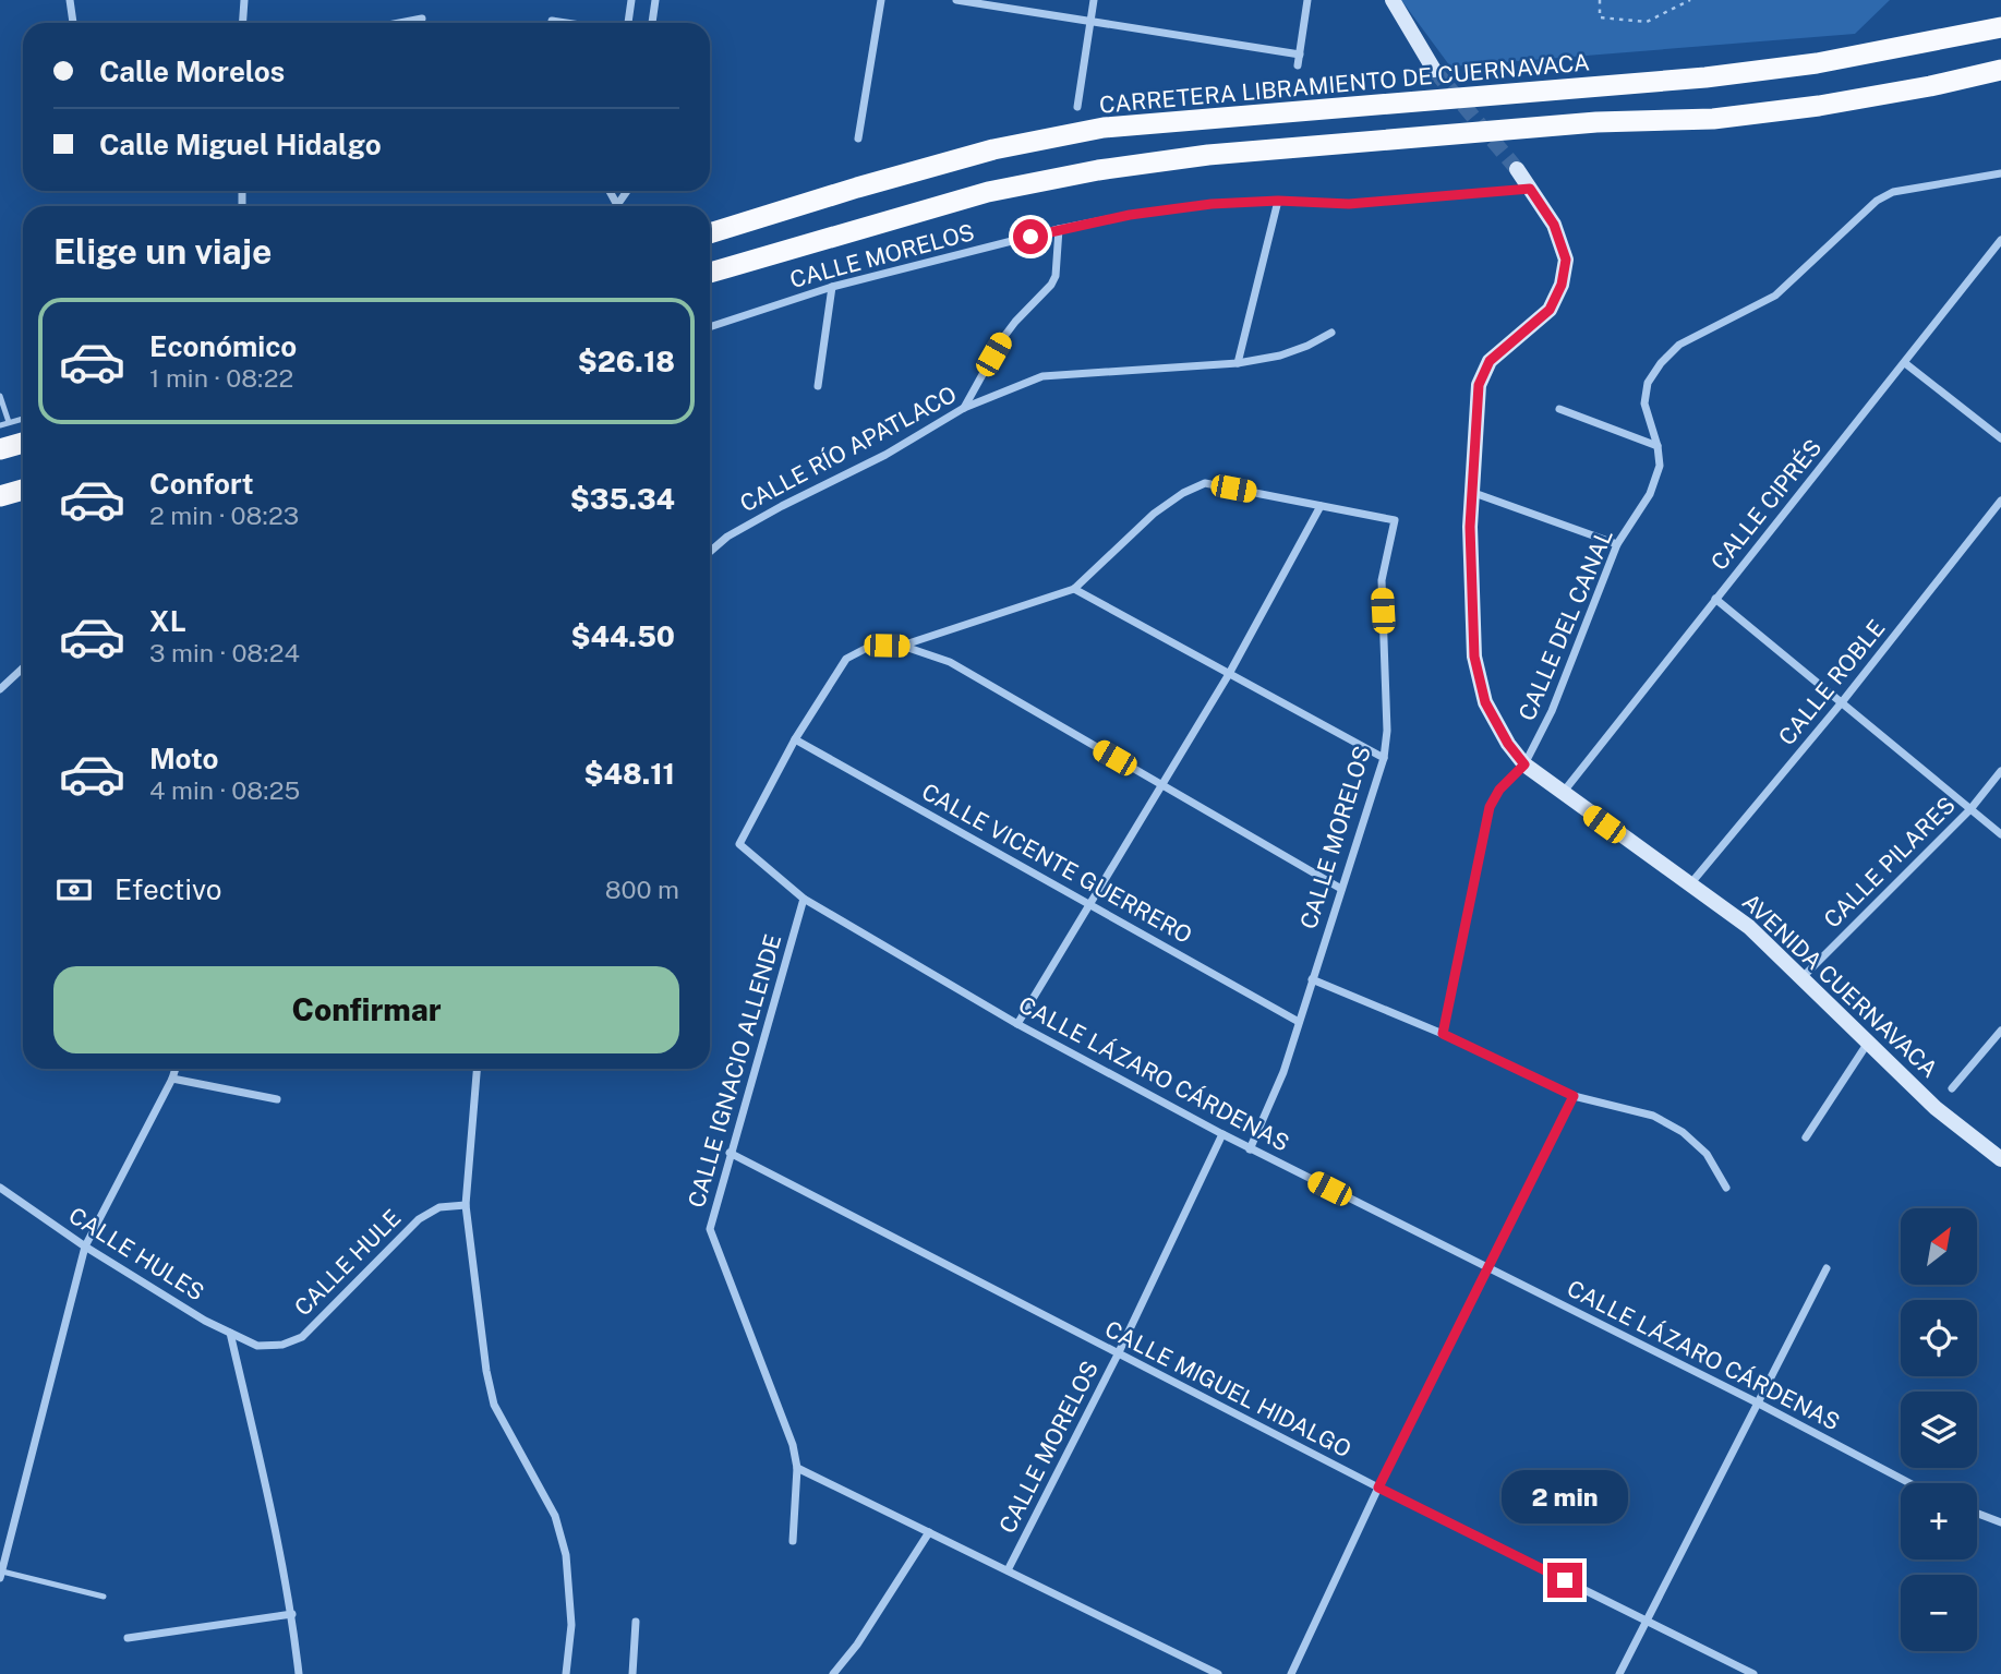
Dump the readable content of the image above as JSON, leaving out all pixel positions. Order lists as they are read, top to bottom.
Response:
{
  "streets": {
    "highway": ["CARRETERA LIBRAMIENTO DE CUERNAVACA"],
    "main road": ["AVENIDA CUERNAVACA"],
    "street": [
      "CALLE MORELOS",
      "CALLE RÍO APATLACO",
      "CALLE CIPRÉS",
      "CALLE DEL CANAL",
      "CALLE ROBLE",
      "CALLE PILARES",
      "CALLE VICENTE GUERRERO",
      "CALLE IGNACIO ALLENDE",
      "CALLE LÁZARO CÁRDENAS",
      "CALLE HULES",
      "CALLE HULE",
      "CALLE MIGUEL HIDALGO"
    ]
  },
  "crossings": [
    ["CALLE MORELOS", "CALLE VICENTE GUERRERO"],
    ["CALLE MORELOS", "AVENIDA CUERNAVACA"],
    ["CALLE MORELOS", "CALLE LÁZARO CÁRDENAS"],
    ["CALLE MORELOS", "CALLE MIGUEL HIDALGO"],
    ["CALLE CIPRÉS", "AVENIDA CUERNAVACA"],
    ["CALLE DEL CANAL", "AVENIDA CUERNAVACA"],
    ["CALLE ROBLE", "AVENIDA CUERNAVACA"],
    ["CALLE PILARES", "AVENIDA CUERNAVACA"],
    ["CALLE VICENTE GUERRERO", "CALLE LÁZARO CÁRDENAS"],
    ["CALLE IGNACIO ALLENDE", "CALLE LÁZARO CÁRDENAS"],
    ["CALLE IGNACIO ALLENDE", "CALLE MIGUEL HIDALGO"],
    ["CALLE HULES", "CALLE HULE"]
  ],
  "north": "top right",
  "page": {
    "banner": ["Calle Morelos", "Calle Miguel Hidalgo"],
    "heading": "Elige un viaje",
    "list": [
      {
        "name": "Económico",
        "note": "1 min · 08:22",
        "value": "$26.18"
      },
      {
        "name": "Confort",
        "note": "2 min · 08:23",
        "value": "$35.34"
      },
      {
        "name": "XL",
        "note": "3 min · 08:24",
        "value": "$44.50"
      },
      {
        "name": "Moto",
        "note": "4 min · 08:25",
        "value": "$48.11"
      }
    ],
    "pay": ["Efectivo", "800 m"],
    "buttons": "Confirmar",
    "map_buttons": ["+", "−"],
    "bubble": "2 min"
  }
}
